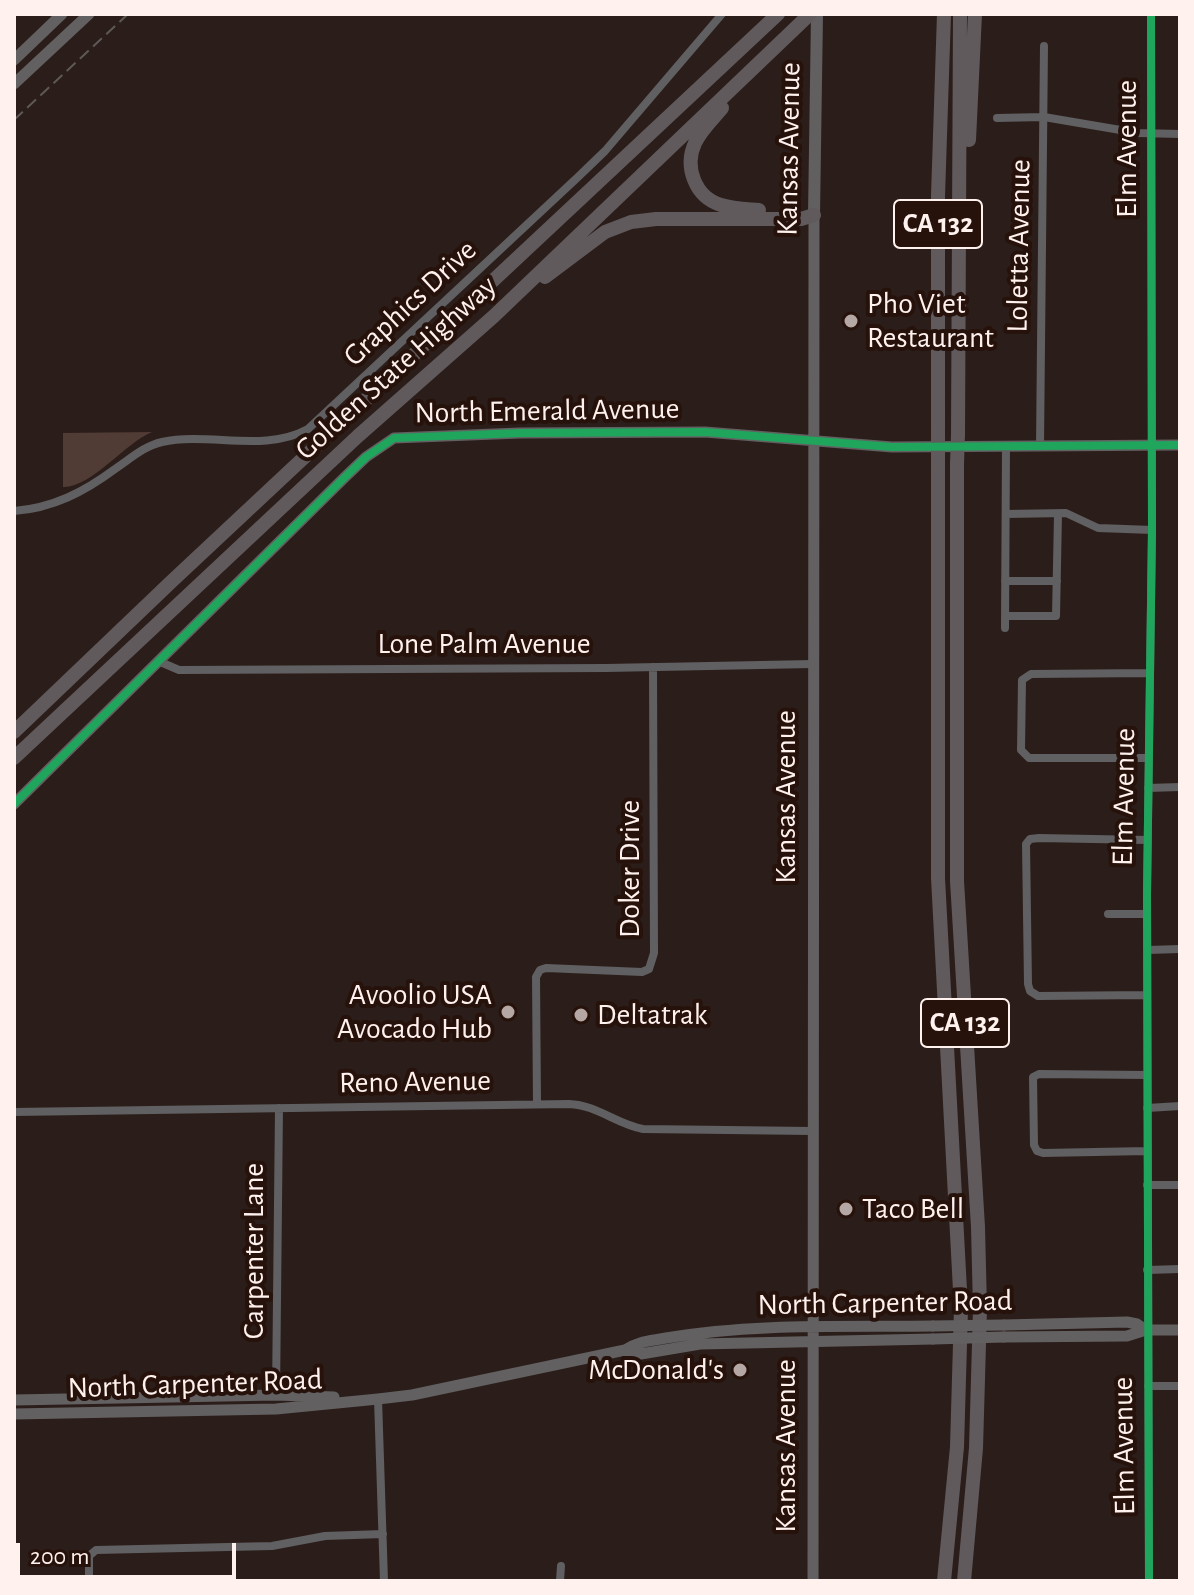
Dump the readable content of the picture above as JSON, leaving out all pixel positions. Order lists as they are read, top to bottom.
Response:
{
  "streets": {
    "highway": ["CA 132", "Golden State Highway"],
    "main road": ["Kansas Avenue", "North Emerald Avenue", "North Carpenter Road"],
    "street": [
      "Elm Avenue",
      "Loletta Avenue",
      "Graphics Drive",
      "Lone Palm Avenue",
      "Doker Drive",
      "Reno Avenue",
      "Carpenter Lane"
    ]
  },
  "crossings": [
    ["Kansas Avenue", "North Emerald Avenue"],
    ["Kansas Avenue", "Lone Palm Avenue"],
    ["Kansas Avenue", "Reno Avenue"],
    ["Kansas Avenue", "North Carpenter Road"],
    ["Elm Avenue", "North Emerald Avenue"],
    ["Elm Avenue", "North Carpenter Road"],
    ["Loletta Avenue", "North Emerald Avenue"],
    ["North Emerald Avenue", "Lone Palm Avenue"],
    ["Lone Palm Avenue", "Doker Drive"],
    ["Doker Drive", "Reno Avenue"],
    ["Reno Avenue", "Carpenter Lane"],
    ["Carpenter Lane", "North Carpenter Road"]
  ],
  "places": [
    "Pho Viet Restaurant",
    "Avoolio USA Avocado Hub",
    "Deltatrak",
    "Taco Bell",
    "McDonald's"
  ],
  "scale_bar": "200 m"
}
